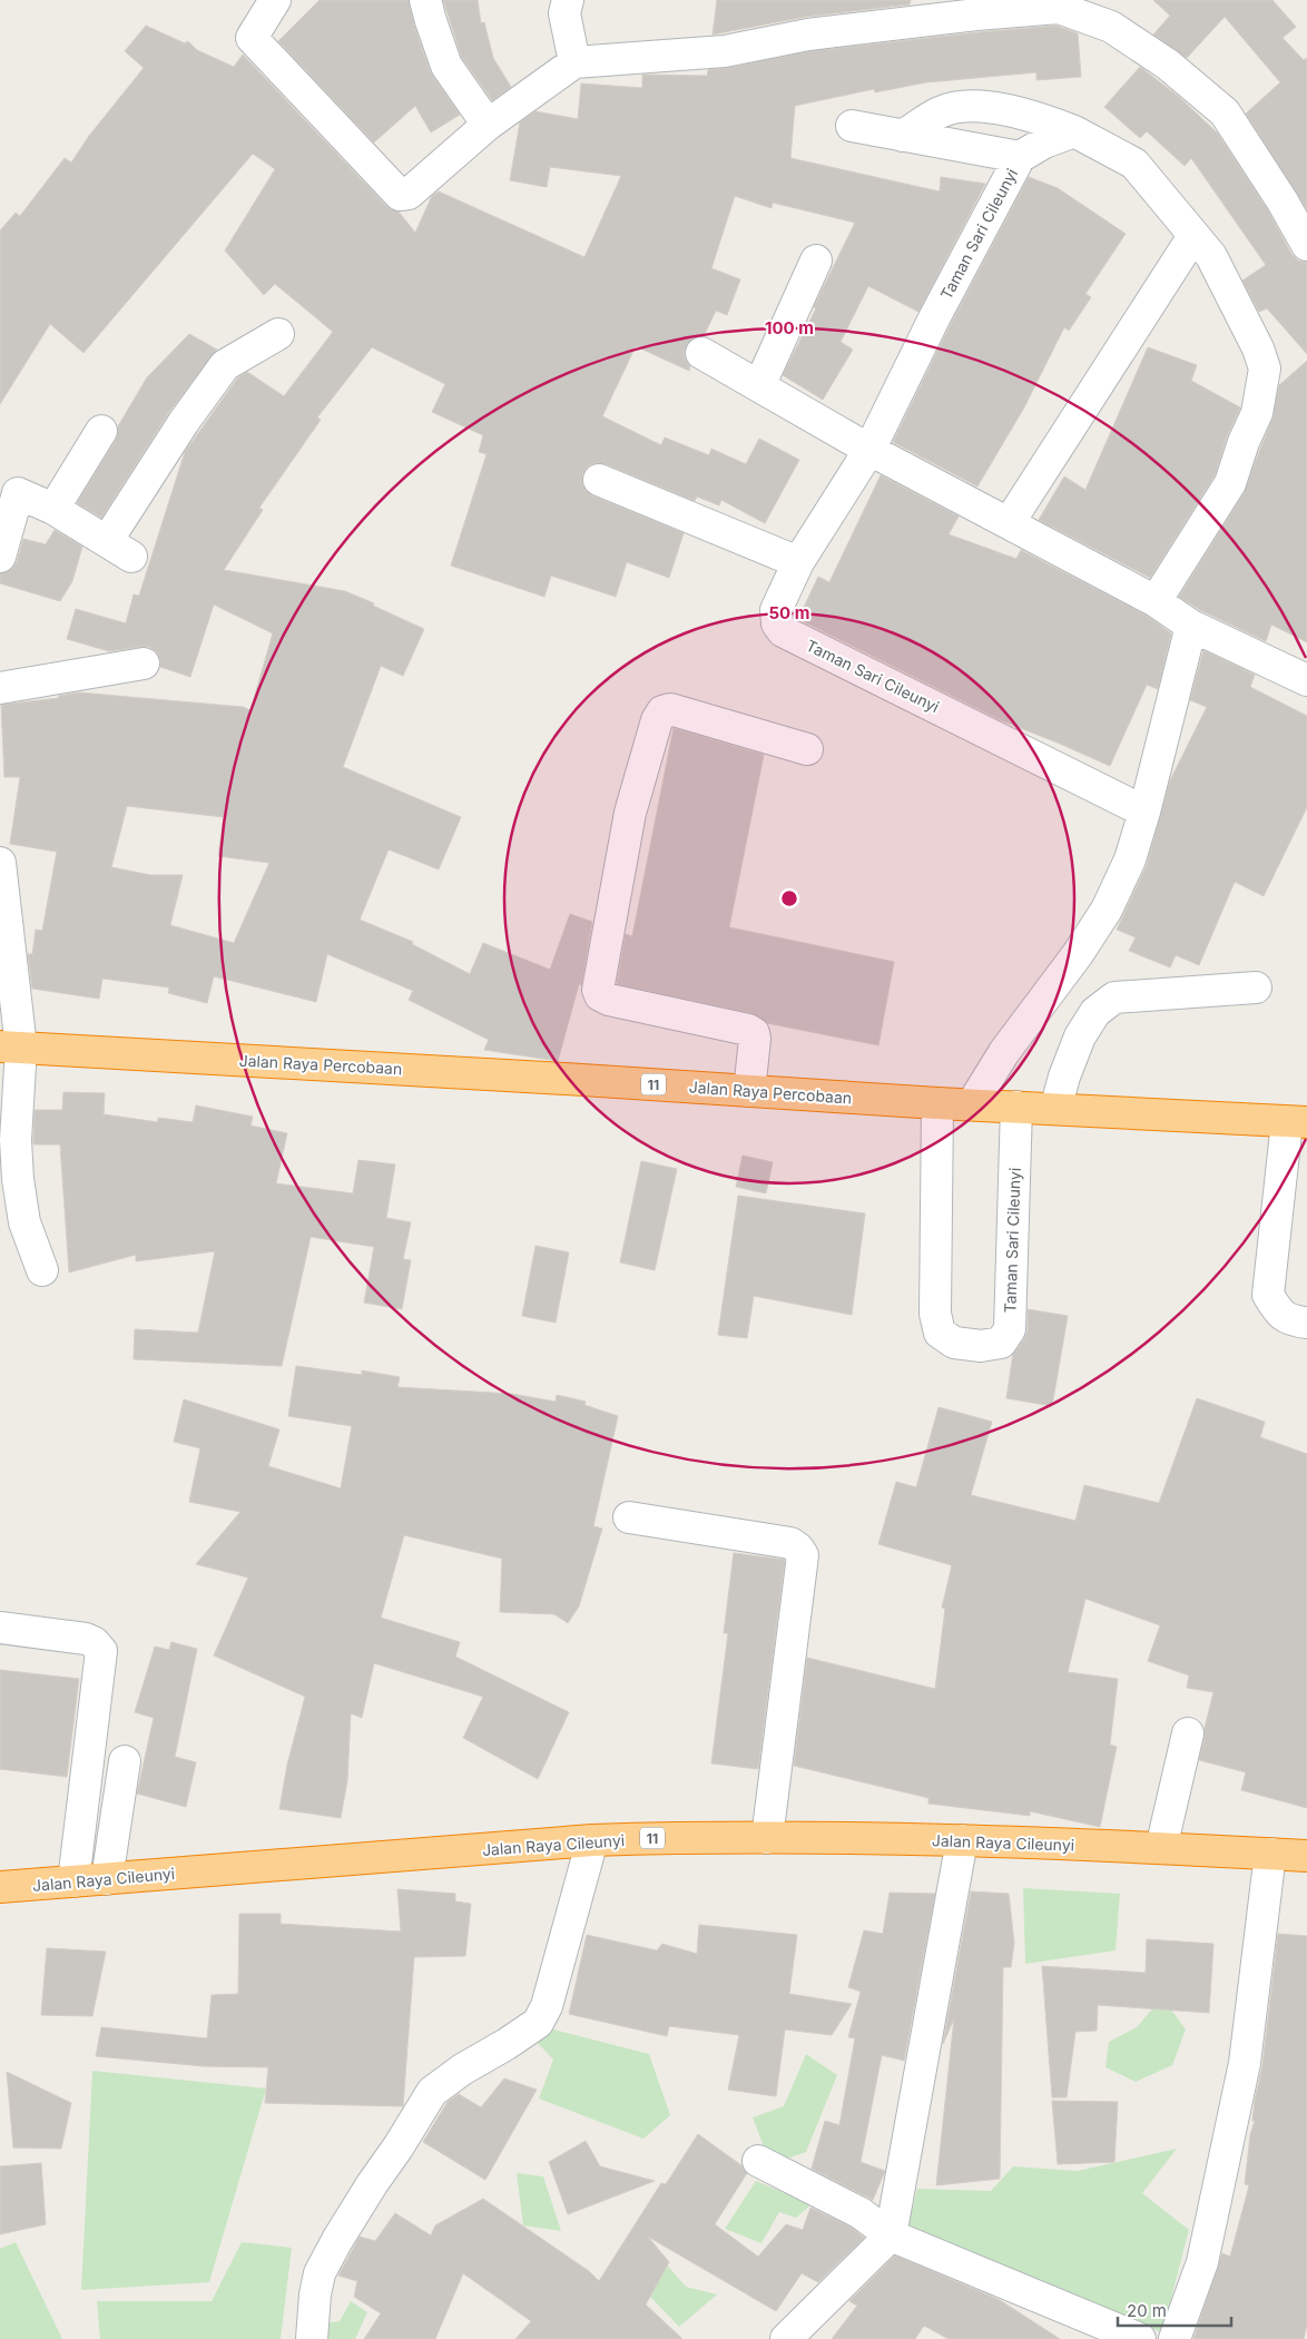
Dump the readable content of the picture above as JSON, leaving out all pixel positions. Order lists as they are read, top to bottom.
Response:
{
  "streets": {
    "highway": ["Jalan Raya Percobaan", "11", "Jalan Raya Cileunyi"],
    "street": ["Taman Sari Cileunyi"]
  },
  "crossings": [
    ["Taman Sari Cileunyi", "Jalan Raya Percobaan"]
  ],
  "scale_bar": "20 m",
  "rings": ["100 m", "50 m"]
}
